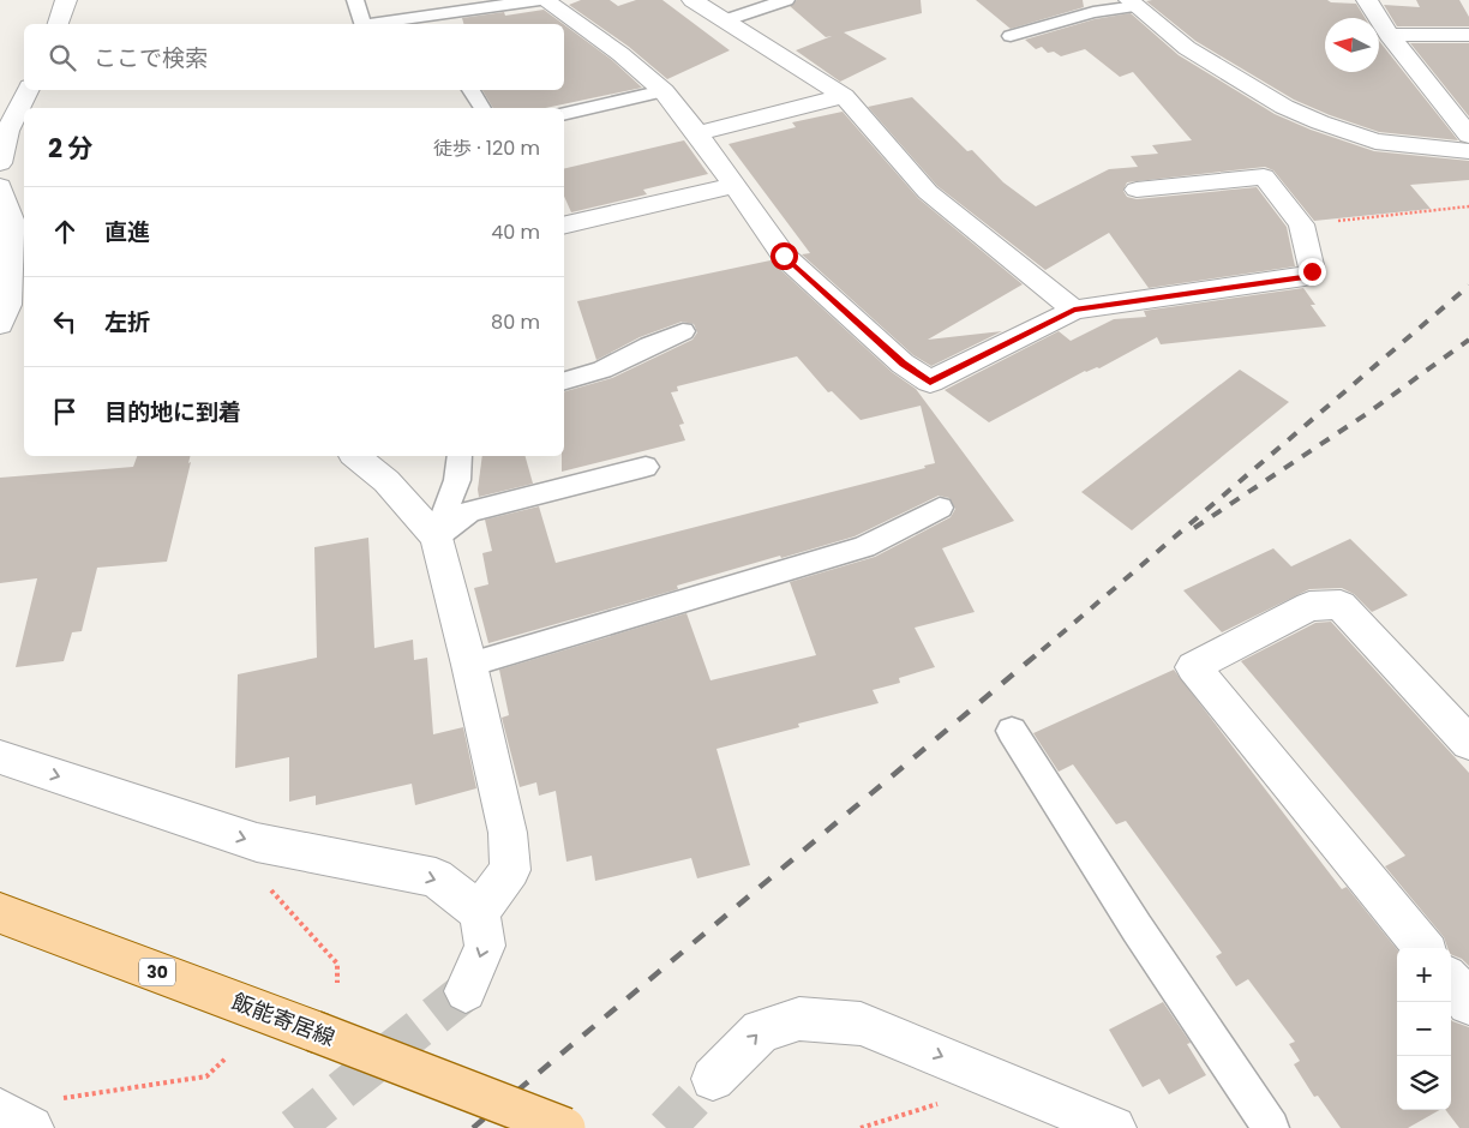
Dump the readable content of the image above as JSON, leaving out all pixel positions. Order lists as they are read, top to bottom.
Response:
{
  "streets": {
    "main road": ["30", "飯能寄居線"]
  },
  "north": "left",
  "page": {
    "search": "ここで検索",
    "heading": ["2 分", "徒歩 · 120 m"],
    "list": [
      ["直進", "40 m"],
      ["左折", "80 m"],
      "目的地に到着"
    ],
    "map_buttons": ["+", "−"]
  }
}
